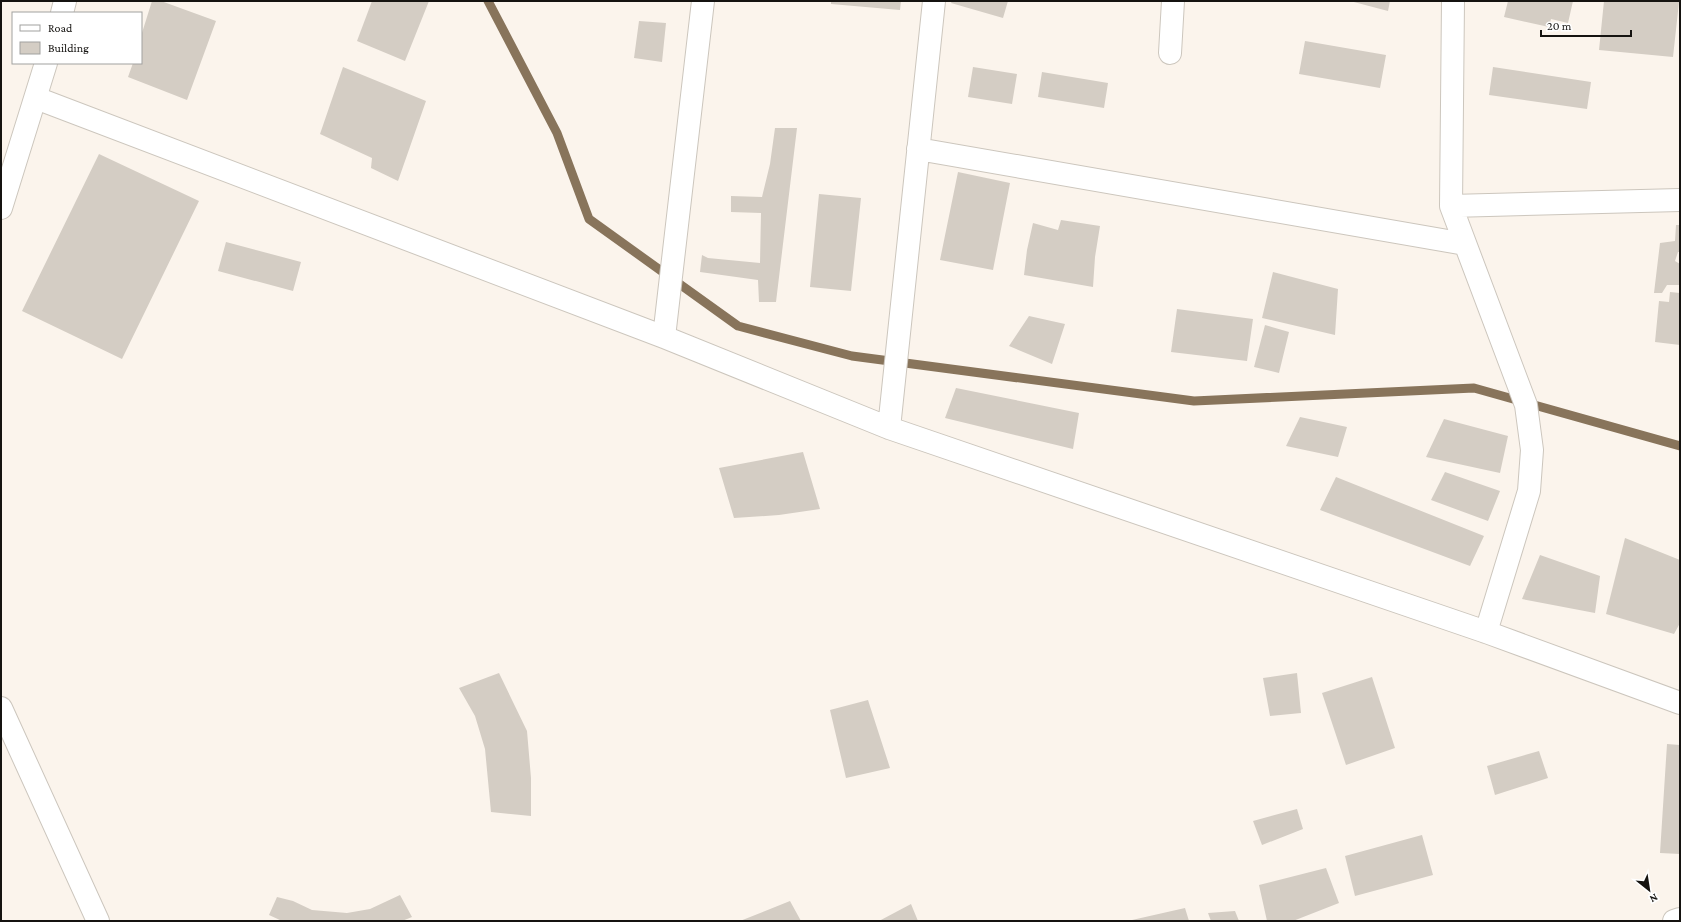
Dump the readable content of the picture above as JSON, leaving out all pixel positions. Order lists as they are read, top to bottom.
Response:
{
  "legend": ["Road", "Building"],
  "scale_bar": "20 m",
  "north": "bottom right"
}
